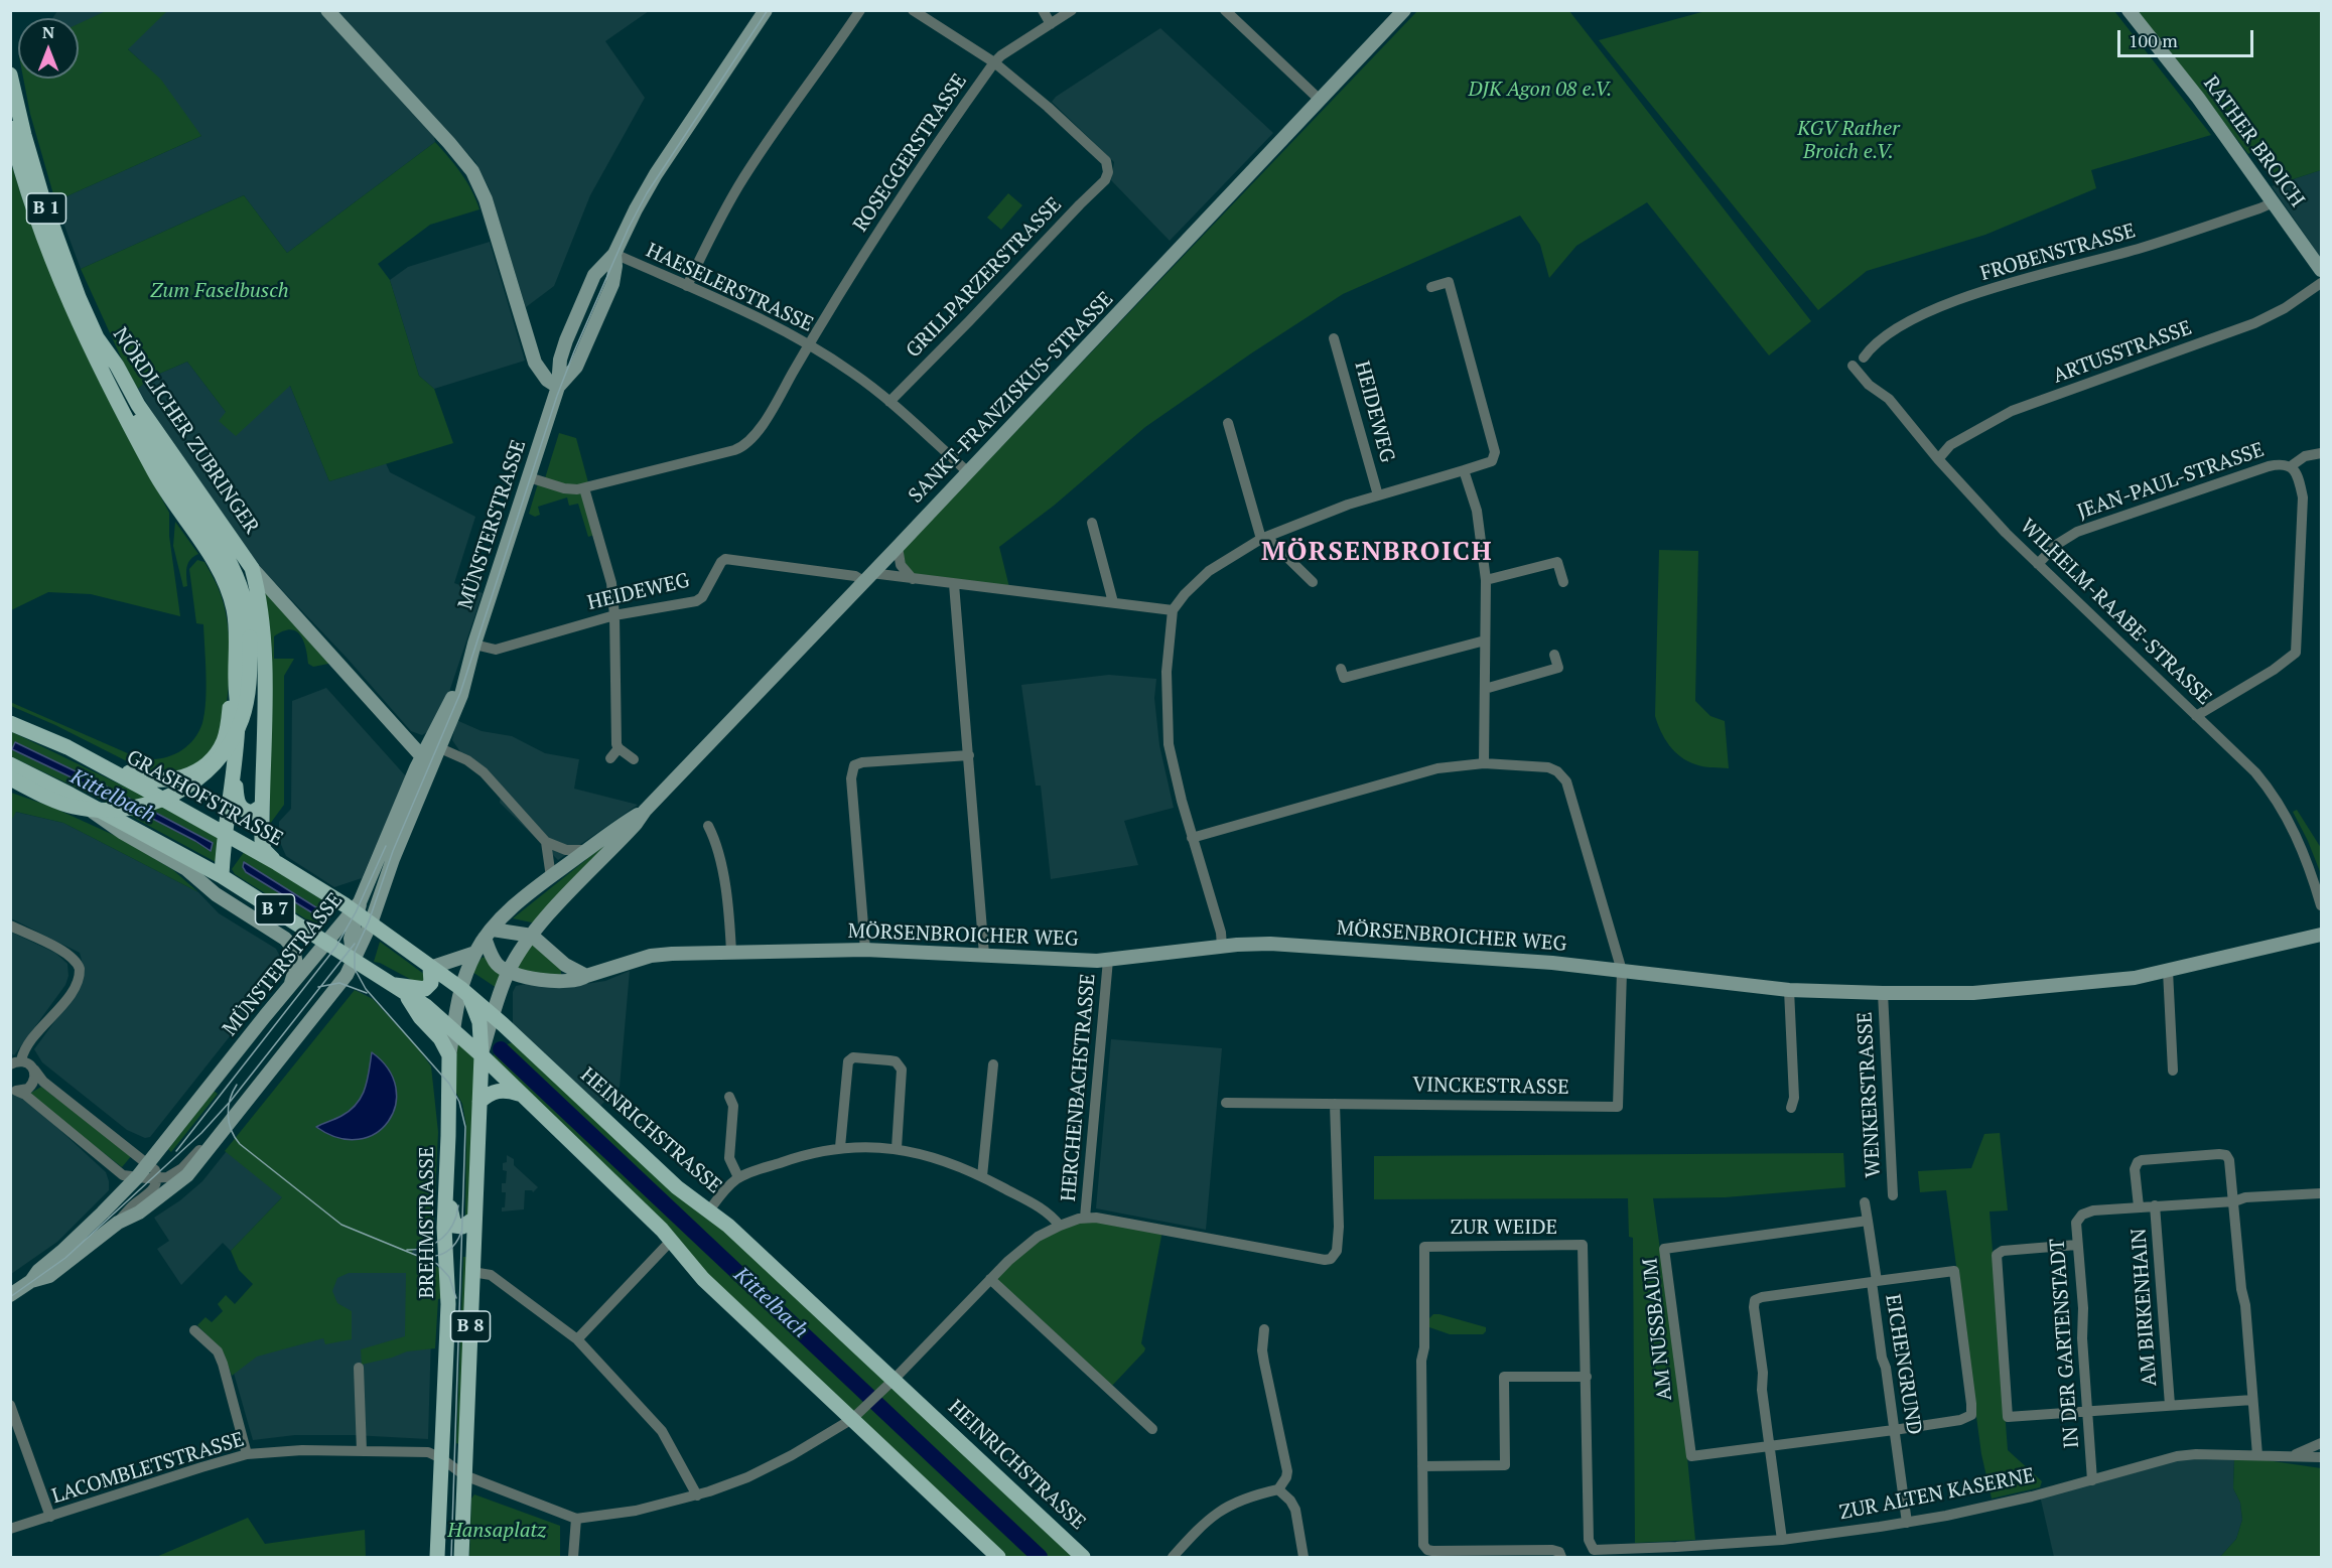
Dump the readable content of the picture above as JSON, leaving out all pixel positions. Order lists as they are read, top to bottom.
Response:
{
  "streets": {
    "main road": [
      "RATHER BROICH",
      "B 1",
      "SANKT-FRANZISKUS-STRASSE",
      "NÖRDLICHER ZUBRINGER",
      "MÜNSTERSTRASSE",
      "GRASHOFSTRASSE",
      "B 7",
      "MÖRSENBROICHER WEG",
      "HEINRICHSTRASSE",
      "BREHMSTRASSE",
      "B 8"
    ],
    "street": [
      "ROSEGGERSTRASSE",
      "FROBENSTRASSE",
      "GRILLPARZERSTRASSE",
      "HAESELERSTRASSE",
      "ARTUSSTRASSE",
      "HEIDEWEG",
      "JEAN-PAUL-STRASSE",
      "WILHELM-RAABE-STRASSE",
      "VINCKESTRASSE",
      "HERCHENBACHSTRASSE",
      "WENKERSTRASSE",
      "ZUR WEIDE",
      "AM BIRKENHAIN",
      "AM NUSSBAUM",
      "IN DER GARTENSTADT",
      "EICHENGRUND",
      "LACOMBLETSTRASSE",
      "ZUR ALTEN KASERNE"
    ]
  },
  "crossings": [
    ["RATHER BROICH", "FROBENSTRASSE"],
    ["ROSEGGERSTRASSE", "GRILLPARZERSTRASSE"],
    ["ROSEGGERSTRASSE", "HAESELERSTRASSE"],
    ["ROSEGGERSTRASSE", "MÜNSTERSTRASSE"],
    ["B 1", "NÖRDLICHER ZUBRINGER"],
    ["B 1", "GRASHOFSTRASSE"],
    ["GRILLPARZERSTRASSE", "HAESELERSTRASSE"],
    ["HAESELERSTRASSE", "SANKT-FRANZISKUS-STRASSE"],
    ["HAESELERSTRASSE", "MÜNSTERSTRASSE"],
    ["ARTUSSTRASSE", "WILHELM-RAABE-STRASSE"],
    ["SANKT-FRANZISKUS-STRASSE", "HEIDEWEG"],
    ["SANKT-FRANZISKUS-STRASSE", "MÖRSENBROICHER WEG"],
    ["SANKT-FRANZISKUS-STRASSE", "HEINRICHSTRASSE"],
    ["SANKT-FRANZISKUS-STRASSE", "BREHMSTRASSE"],
    ["HEIDEWEG", "MÜNSTERSTRASSE"],
    ["NÖRDLICHER ZUBRINGER", "MÜNSTERSTRASSE"],
    ["NÖRDLICHER ZUBRINGER", "GRASHOFSTRASSE"],
    ["NÖRDLICHER ZUBRINGER", "B 7"],
    ["JEAN-PAUL-STRASSE", "WILHELM-RAABE-STRASSE"],
    ["MÜNSTERSTRASSE", "GRASHOFSTRASSE"],
    ["MÜNSTERSTRASSE", "B 7"],
    ["MÜNSTERSTRASSE", "HEINRICHSTRASSE"],
    ["GRASHOFSTRASSE", "HEINRICHSTRASSE"],
    ["B 7", "BREHMSTRASSE"],
    ["B 7", "B 8"],
    ["MÖRSENBROICHER WEG", "VINCKESTRASSE"],
    ["MÖRSENBROICHER WEG", "HERCHENBACHSTRASSE"],
    ["MÖRSENBROICHER WEG", "WENKERSTRASSE"],
    ["HEINRICHSTRASSE", "BREHMSTRASSE"],
    ["BREHMSTRASSE", "LACOMBLETSTRASSE"],
    ["ZUR WEIDE", "ZUR ALTEN KASERNE"],
    ["AM BIRKENHAIN", "IN DER GARTENSTADT"],
    ["AM NUSSBAUM", "EICHENGRUND"],
    ["IN DER GARTENSTADT", "ZUR ALTEN KASERNE"],
    ["EICHENGRUND", "ZUR ALTEN KASERNE"]
  ],
  "districts": ["MÖRSENBROICH"],
  "water": ["Kittelbach"],
  "parks": [
    "DJK Agon 08 e.V.",
    "KGV Rather Broich e.V.",
    "Zum Faselbusch",
    "Hansaplatz"
  ],
  "scale_bar": "100 m",
  "north": "top"
}
